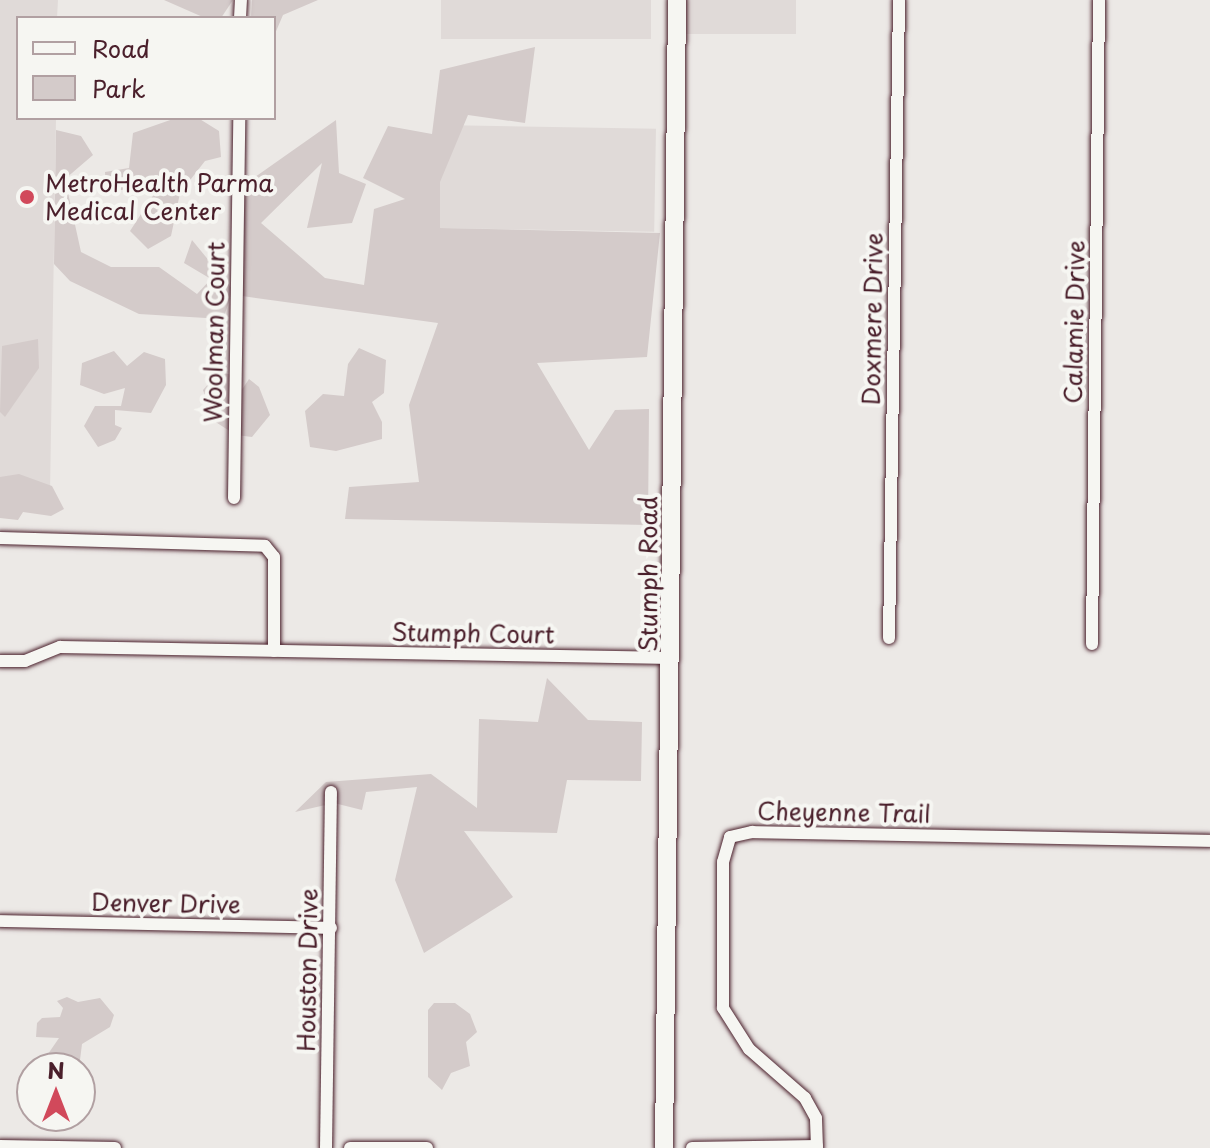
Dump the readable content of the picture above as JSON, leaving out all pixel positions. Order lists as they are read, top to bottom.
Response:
{
  "streets": {
    "main road": ["Stumph Road"],
    "street": [
      "Doxmere Drive",
      "Calamie Drive",
      "Woolman Court",
      "Stumph Court",
      "Cheyenne Trail",
      "Denver Drive",
      "Houston Drive"
    ]
  },
  "crossings": [
    ["Stumph Road", "Stumph Court"],
    ["Denver Drive", "Houston Drive"]
  ],
  "places": ["MetroHealth Parma Medical Center"],
  "legend": ["Road", "Park"],
  "north": "top"
}
